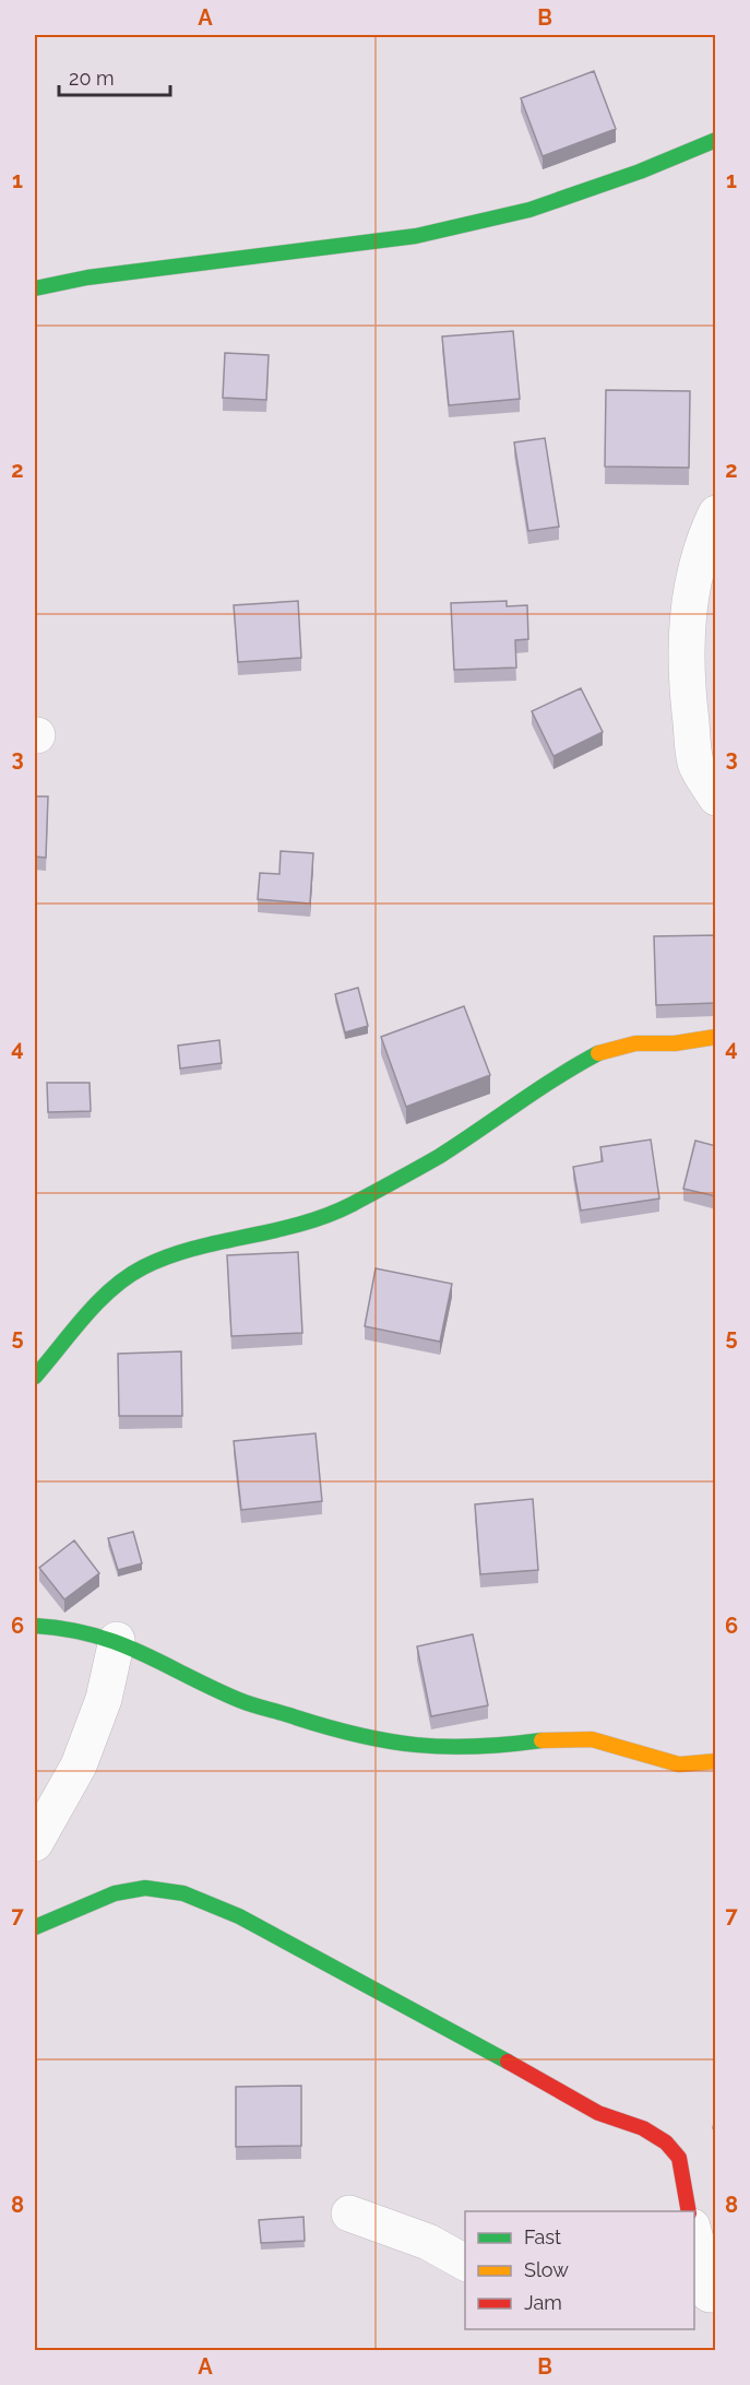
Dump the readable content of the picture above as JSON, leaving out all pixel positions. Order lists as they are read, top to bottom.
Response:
{
  "legend": ["Fast", "Slow", "Jam"],
  "scale_bar": "20 m",
  "grid": {
    "columns": ["A", "B"],
    "rows": [
      "1",
      "2",
      "3",
      "4",
      "5",
      "6",
      "7",
      "8"
    ]
  }
}
